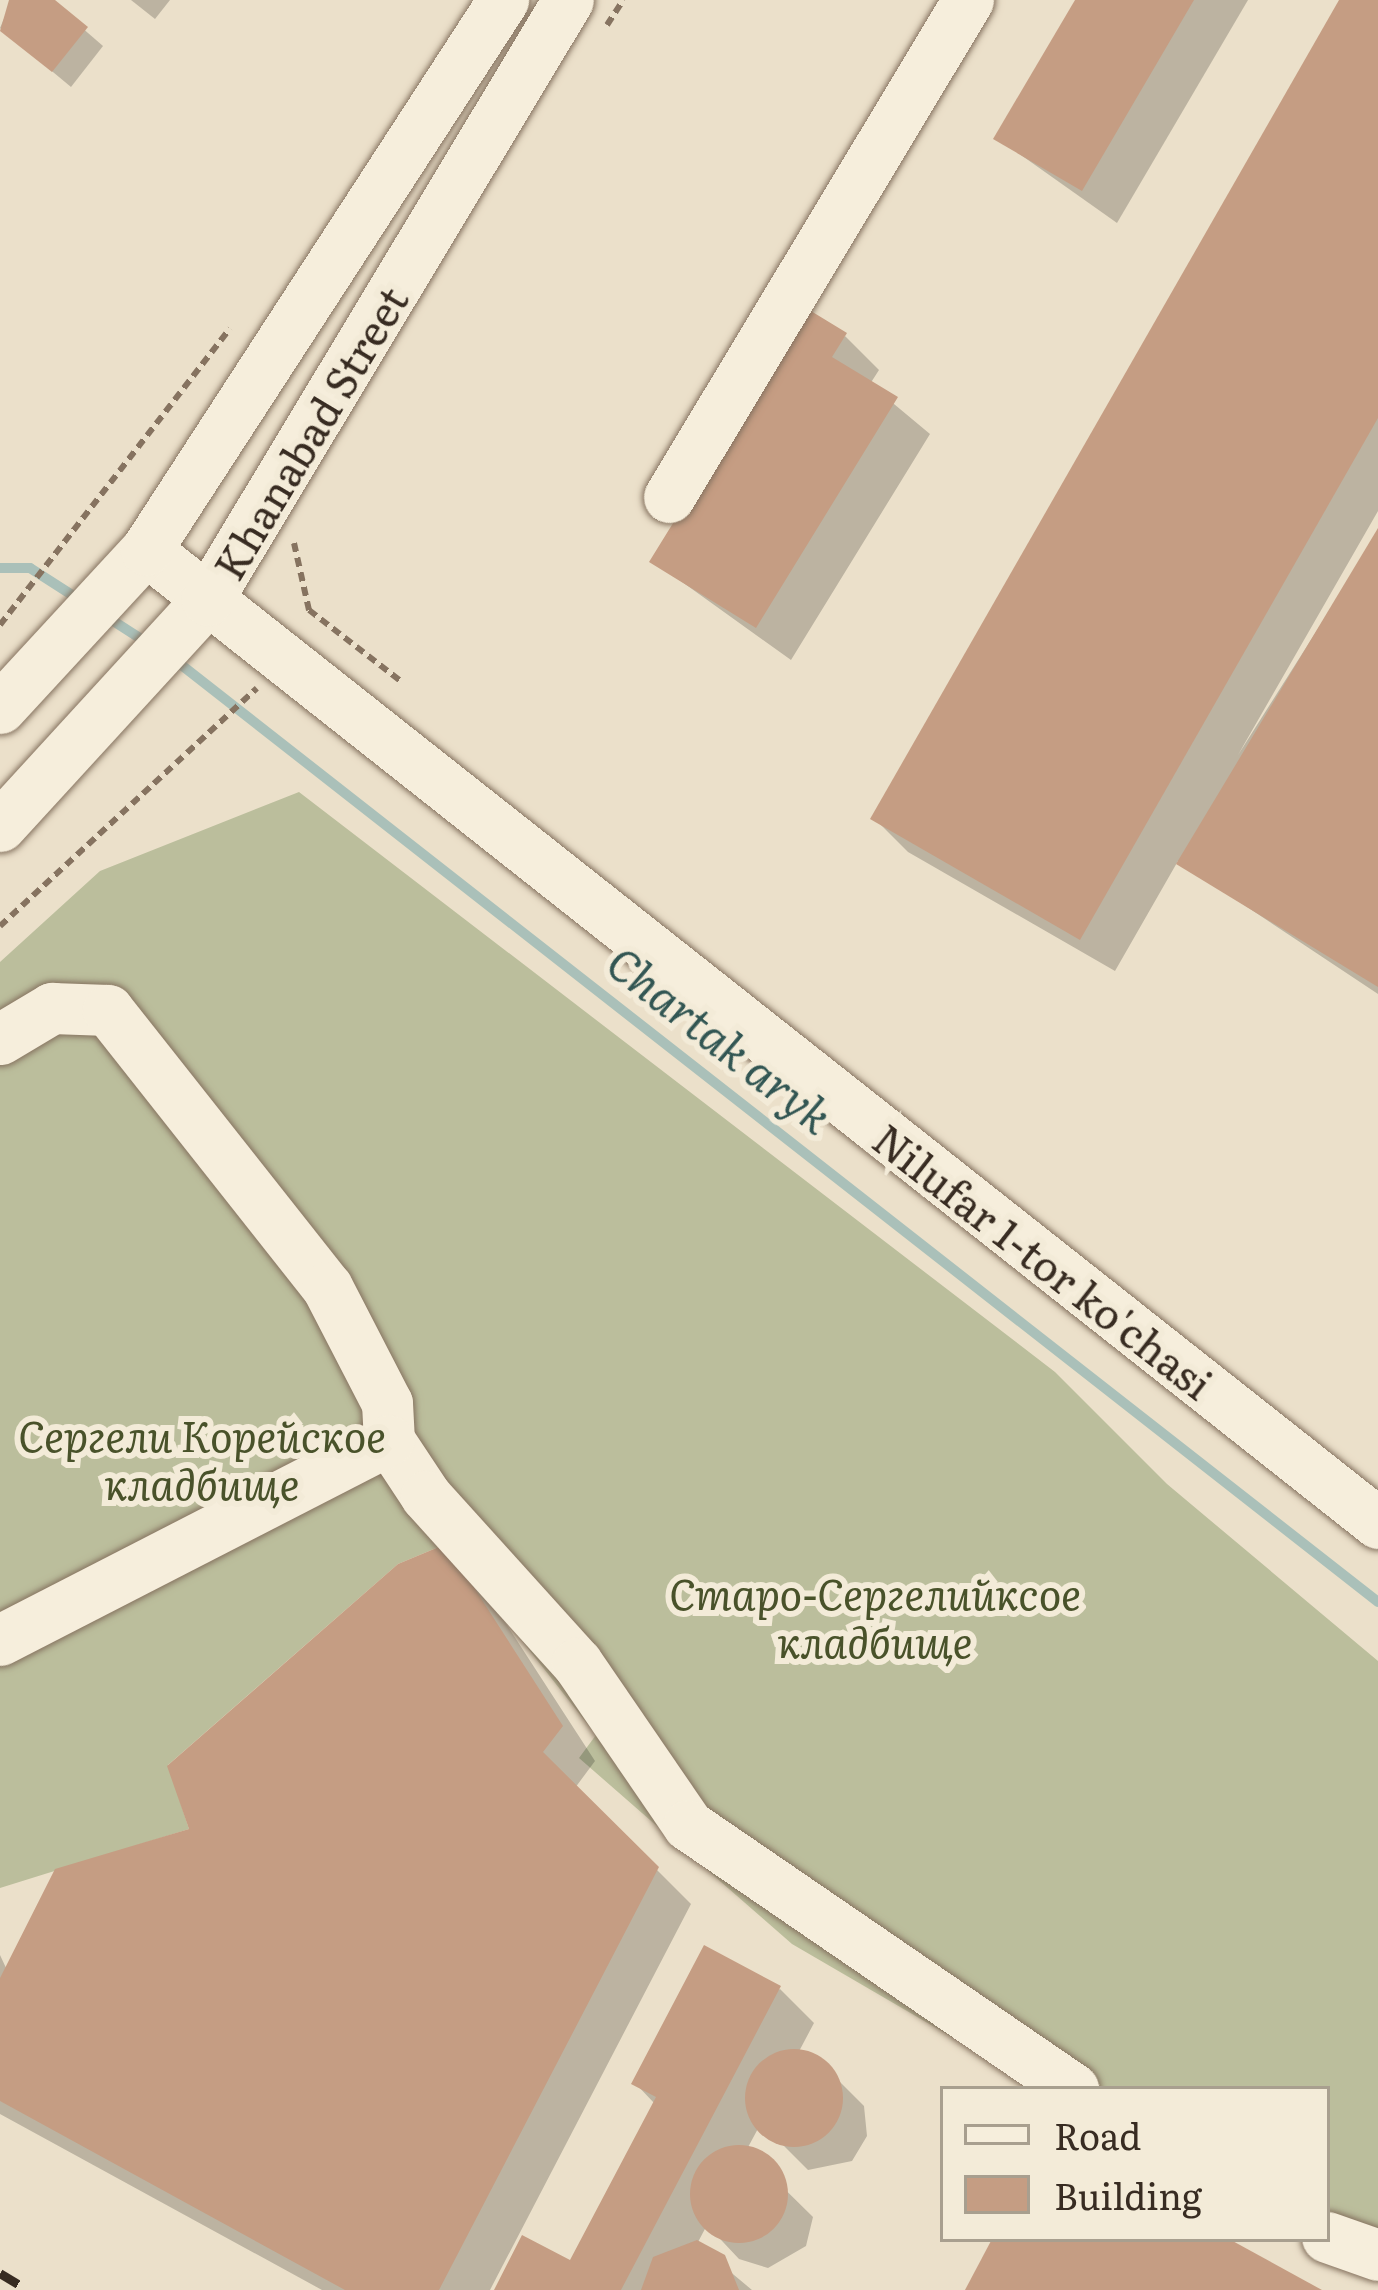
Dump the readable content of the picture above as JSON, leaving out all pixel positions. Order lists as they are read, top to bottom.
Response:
{
  "streets": {
    "street": ["Khanabad Street", "Nilufar 1-tor ko'chasi"]
  },
  "crossings": [
    ["Khanabad Street", "Nilufar 1-tor ko'chasi"]
  ],
  "water": ["Chartak aryk"],
  "parks": ["Сергели Корейское кладбище", "Старо-Сергелийксое кладбище"],
  "legend": ["Road", "Building"]
}
